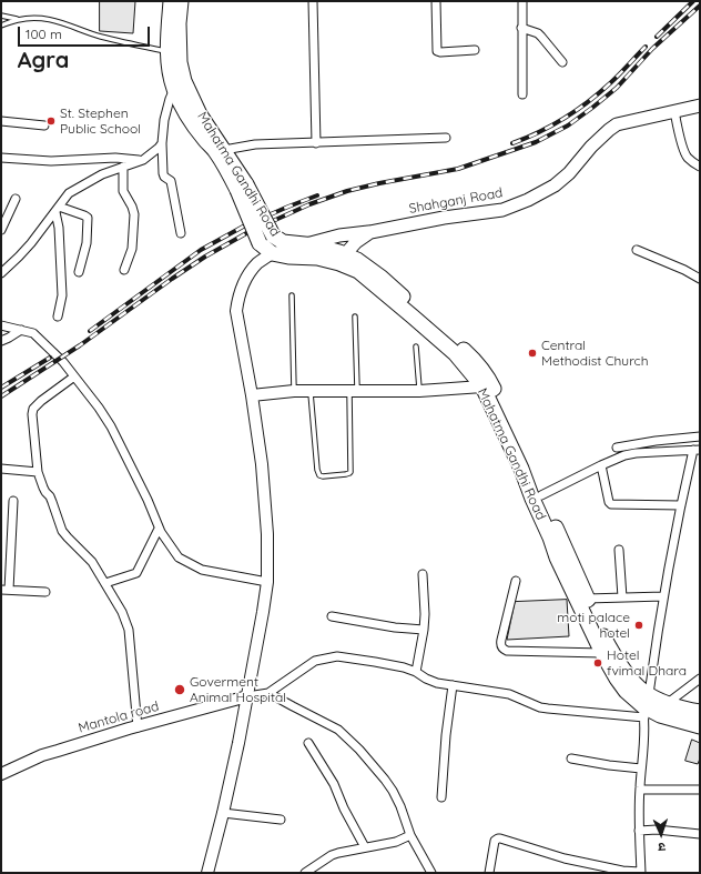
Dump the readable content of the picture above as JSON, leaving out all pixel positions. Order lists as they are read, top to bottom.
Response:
{
  "streets": {
    "highway": ["Mahatma Gandhi Road"],
    "main road": ["Shahganj Road"],
    "street": ["Mantola road"]
  },
  "crossings": [
    ["Mahatma Gandhi Road", "Shahganj Road"]
  ],
  "districts": ["Agra"],
  "places": [
    "St. Stephen Public School",
    "Central Methodist Church",
    "moti palace hotel",
    "Hotel fvimal Dhara",
    "Goverment Animal Hospital"
  ],
  "scale_bar": "100 m",
  "north": "bottom"
}
